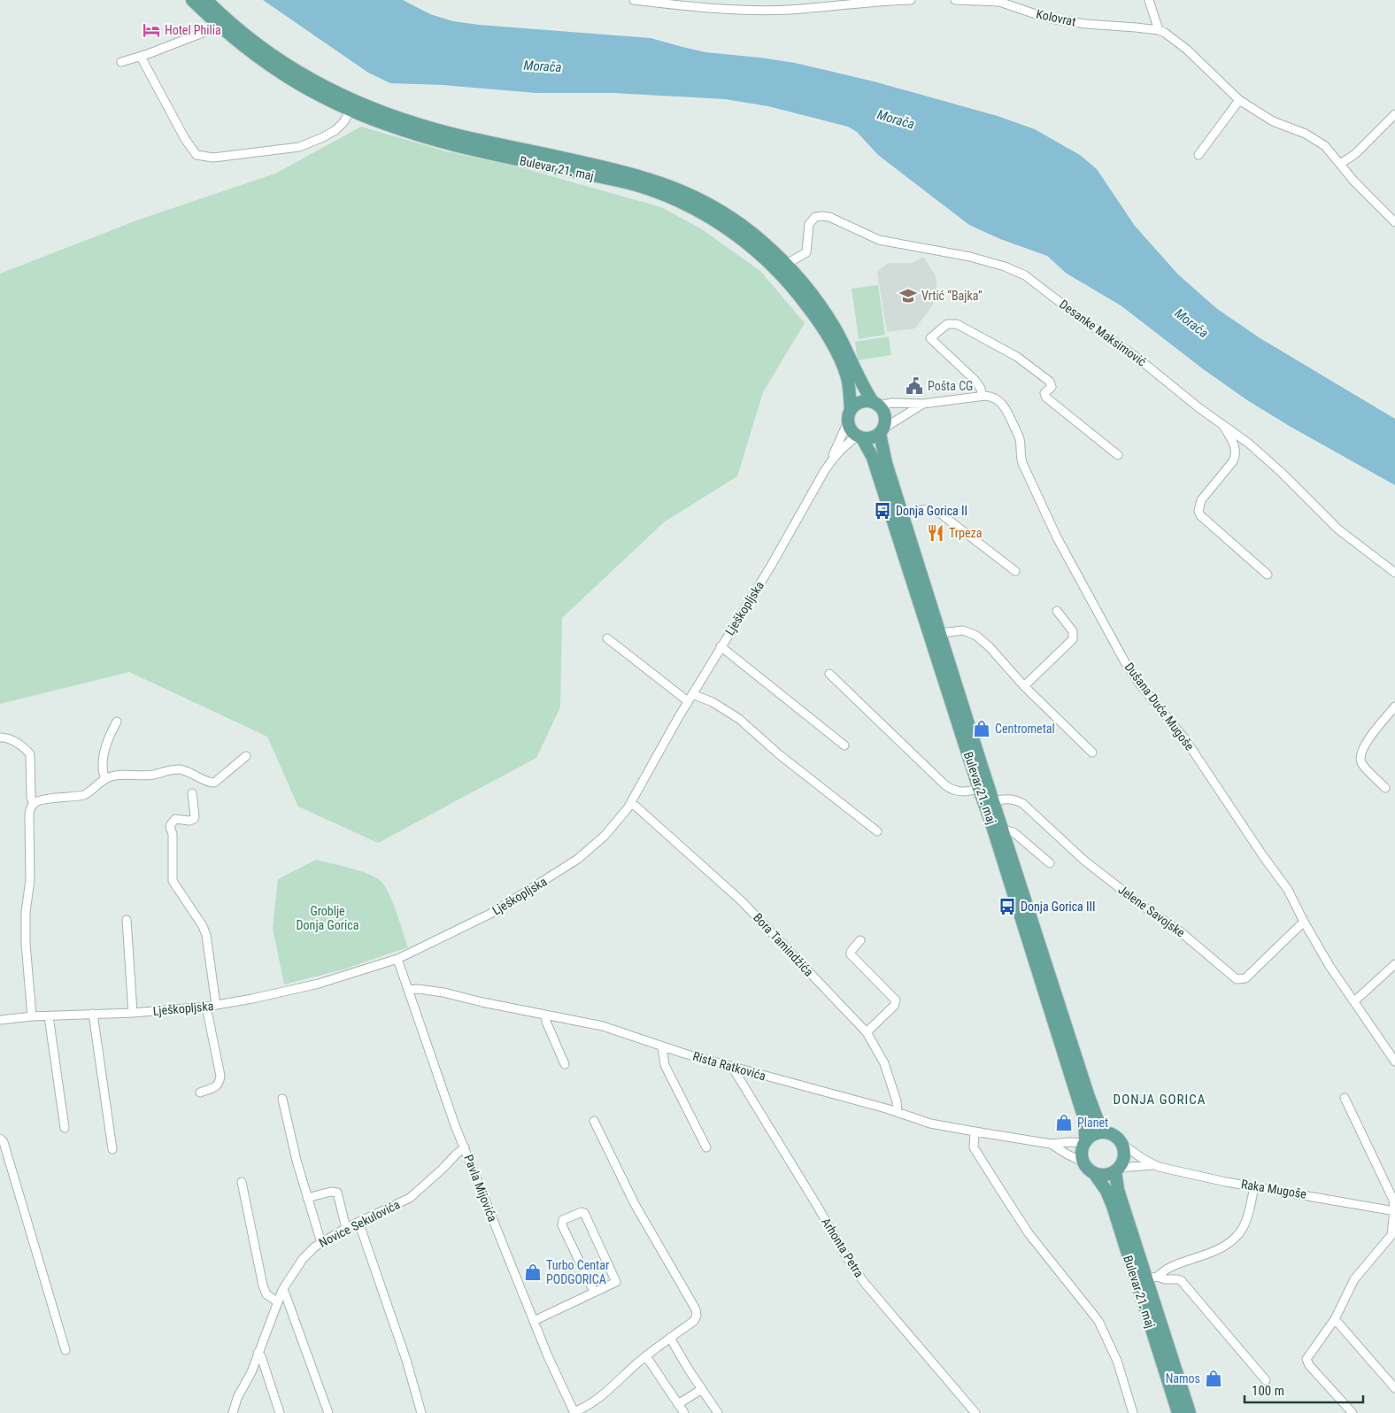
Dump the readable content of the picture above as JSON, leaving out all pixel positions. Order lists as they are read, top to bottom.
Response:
{
  "streets": {
    "main road": ["Bulevar 21. maj"],
    "street": [
      "Kolovrat",
      "Desanke Maksimović",
      "Lješkopljska",
      "Dušana Duće Mugoše",
      "Jelene Savojske",
      "Bora Tamindžića",
      "Rista Ratkovića",
      "Pavla Mijovića",
      "Raka Mugoše",
      "Novice Sekulovića",
      "Arhonta Petra"
    ]
  },
  "crossings": [
    ["Bulevar 21. maj", "Desanke Maksimović"],
    ["Bulevar 21. maj", "Lješkopljska"],
    ["Bulevar 21. maj", "Dušana Duće Mugoše"],
    ["Bulevar 21. maj", "Jelene Savojske"],
    ["Bulevar 21. maj", "Rista Ratkovića"],
    ["Bulevar 21. maj", "Raka Mugoše"],
    ["Lješkopljska", "Dušana Duće Mugoše"],
    ["Lješkopljska", "Bora Tamindžića"],
    ["Lješkopljska", "Pavla Mijovića"],
    ["Dušana Duće Mugoše", "Jelene Savojske"],
    ["Bora Tamindžića", "Rista Ratkovića"],
    ["Rista Ratkovića", "Pavla Mijovića"],
    ["Rista Ratkovića", "Raka Mugoše"],
    ["Rista Ratkovića", "Arhonta Petra"],
    ["Pavla Mijovića", "Novice Sekulovića"]
  ],
  "districts": ["DONJA GORICA"],
  "water": ["Morača"],
  "parks": ["Groblje Donja Gorica"],
  "places": {
    "hotel": ["Hotel Philia"],
    "school or university": ["Vrtić “Bajka”"],
    "public building": ["Pošta CG"],
    "bus stop": ["Donja Gorica II", "Donja Gorica III"],
    "restaurant": ["Trpeza"],
    "shop": [
      "Centrometal",
      "Planet",
      "Turbo Centar PODGORICA",
      "Namos"
    ]
  },
  "scale_bar": "100 m"
}
